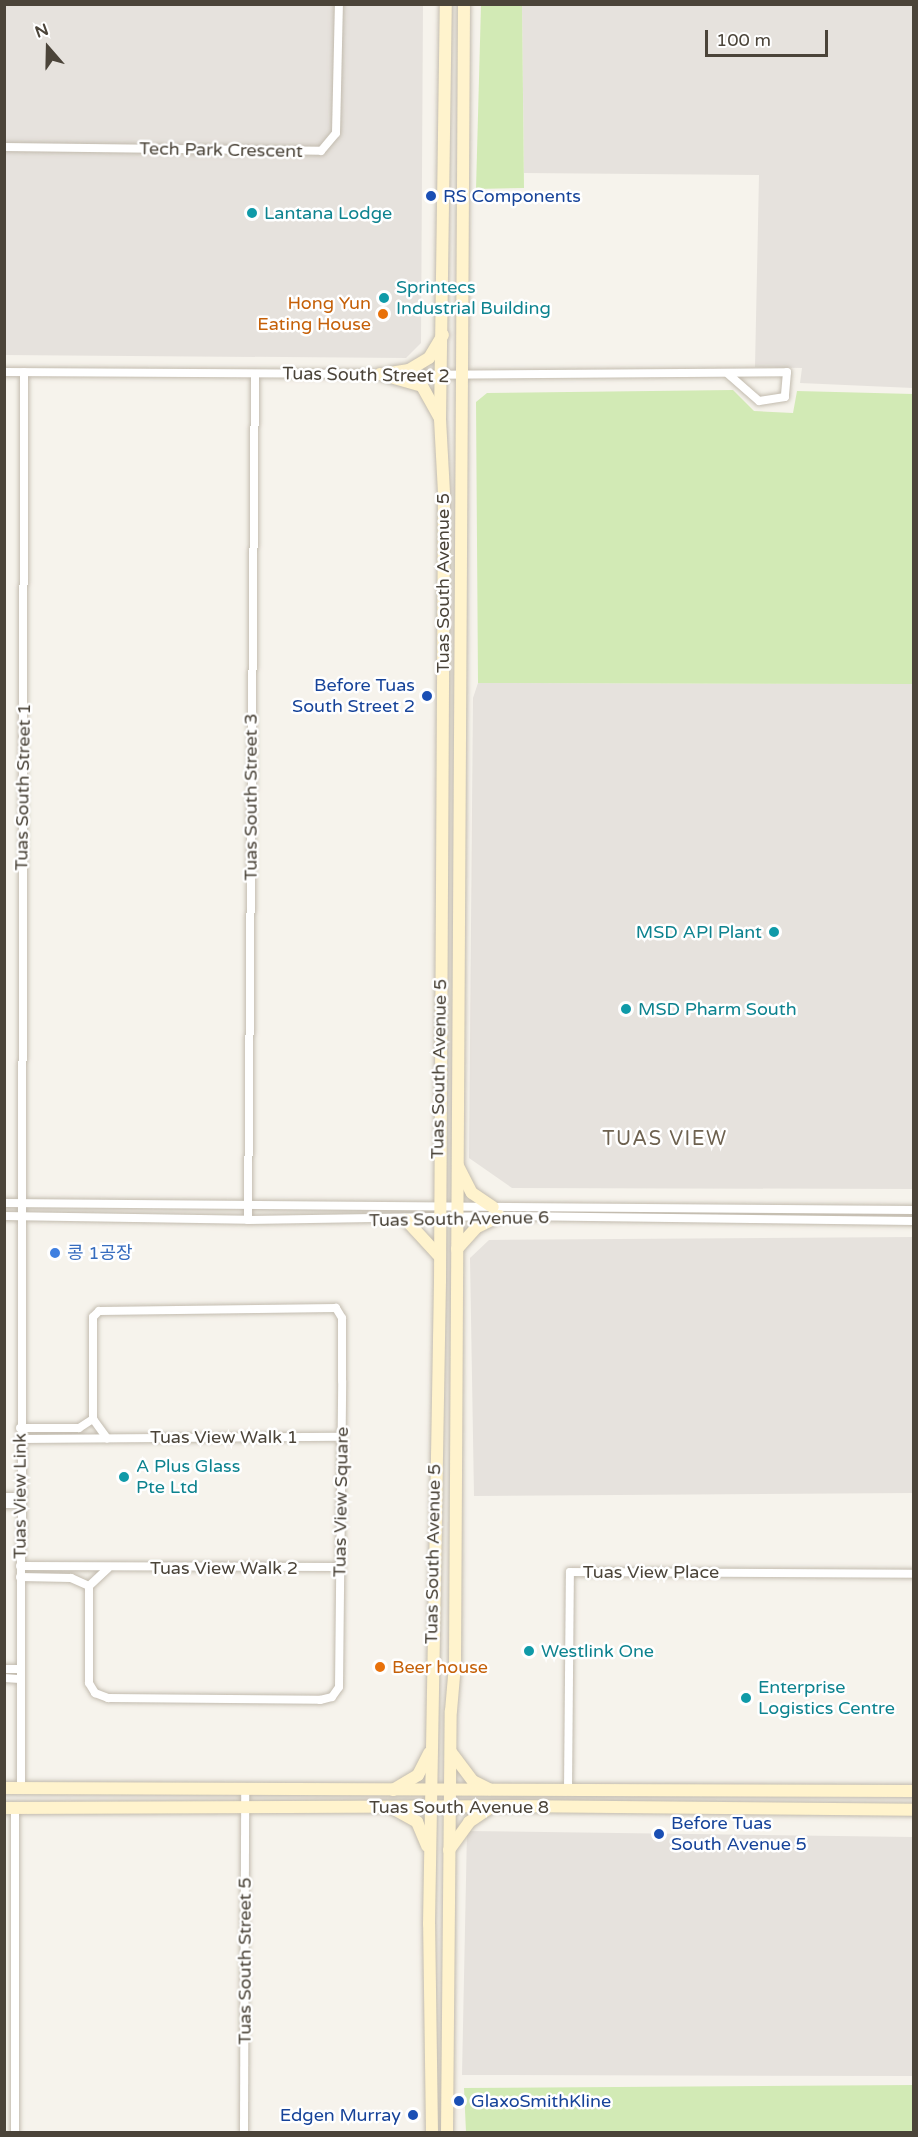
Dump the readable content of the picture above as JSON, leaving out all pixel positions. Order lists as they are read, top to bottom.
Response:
{
  "streets": {
    "main road": ["Tuas South Avenue 5", "Tuas South Avenue 8"],
    "street": [
      "Tech Park Crescent",
      "Tuas South Street 2",
      "Tuas South Street 1",
      "Tuas South Street 3",
      "Tuas South Avenue 6",
      "Tuas View Walk 1",
      "Tuas View Link",
      "Tuas View Square",
      "Tuas View Walk 2",
      "Tuas View Place",
      "Tuas South Street 5"
    ]
  },
  "crossings": [
    ["Tuas South Street 2", "Tuas South Avenue 5"],
    ["Tuas South Street 2", "Tuas South Street 1"],
    ["Tuas South Street 2", "Tuas South Street 3"],
    ["Tuas South Avenue 5", "Tuas South Avenue 6"],
    ["Tuas South Avenue 5", "Tuas South Avenue 8"],
    ["Tuas South Street 1", "Tuas South Avenue 6"],
    ["Tuas South Street 1", "Tuas View Link"],
    ["Tuas South Street 3", "Tuas South Avenue 6"],
    ["Tuas South Avenue 6", "Tuas View Link"],
    ["Tuas View Walk 1", "Tuas View Link"],
    ["Tuas View Walk 1", "Tuas View Square"],
    ["Tuas View Link", "Tuas View Walk 2"],
    ["Tuas View Link", "Tuas South Avenue 8"],
    ["Tuas View Square", "Tuas View Walk 2"],
    ["Tuas View Place", "Tuas South Avenue 8"],
    ["Tuas South Avenue 8", "Tuas South Street 5"]
  ],
  "districts": ["TUAS VIEW"],
  "places": [
    "RS Components",
    "Lantana Lodge",
    "Sprintecs Industrial Building",
    "Hong Yun Eating House",
    "Before Tuas South Street 2",
    "MSD API Plant",
    "MSD Pharm South",
    "콩 1공장",
    "A Plus Glass Pte Ltd",
    "Westlink One",
    "Beer house",
    "Enterprise Logistics Centre",
    "Before Tuas South Avenue 5",
    "GlaxoSmithKline",
    "Edgen Murray"
  ],
  "scale_bar": "100 m",
  "north": "top"
}
